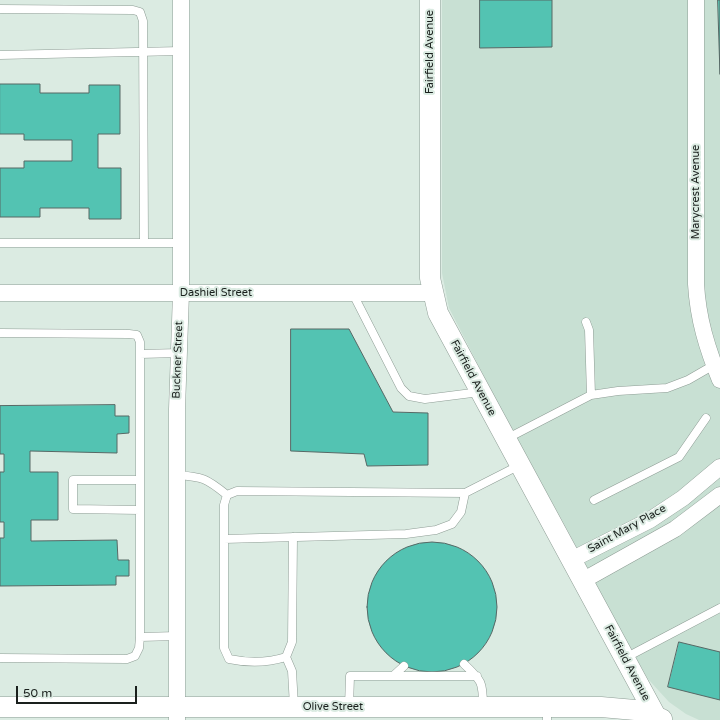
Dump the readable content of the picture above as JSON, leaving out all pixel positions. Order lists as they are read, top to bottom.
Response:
{
  "streets": {
    "street": [
      "Fairfield Avenue",
      "Marycrest Avenue",
      "Dashiel Street",
      "Buckner Street",
      "Saint Mary Place",
      "Olive Street"
    ]
  },
  "crossings": [
    ["Fairfield Avenue", "Dashiel Street"],
    ["Fairfield Avenue", "Saint Mary Place"],
    ["Fairfield Avenue", "Olive Street"],
    ["Dashiel Street", "Buckner Street"],
    ["Buckner Street", "Olive Street"]
  ],
  "scale_bar": "50 m"
}
